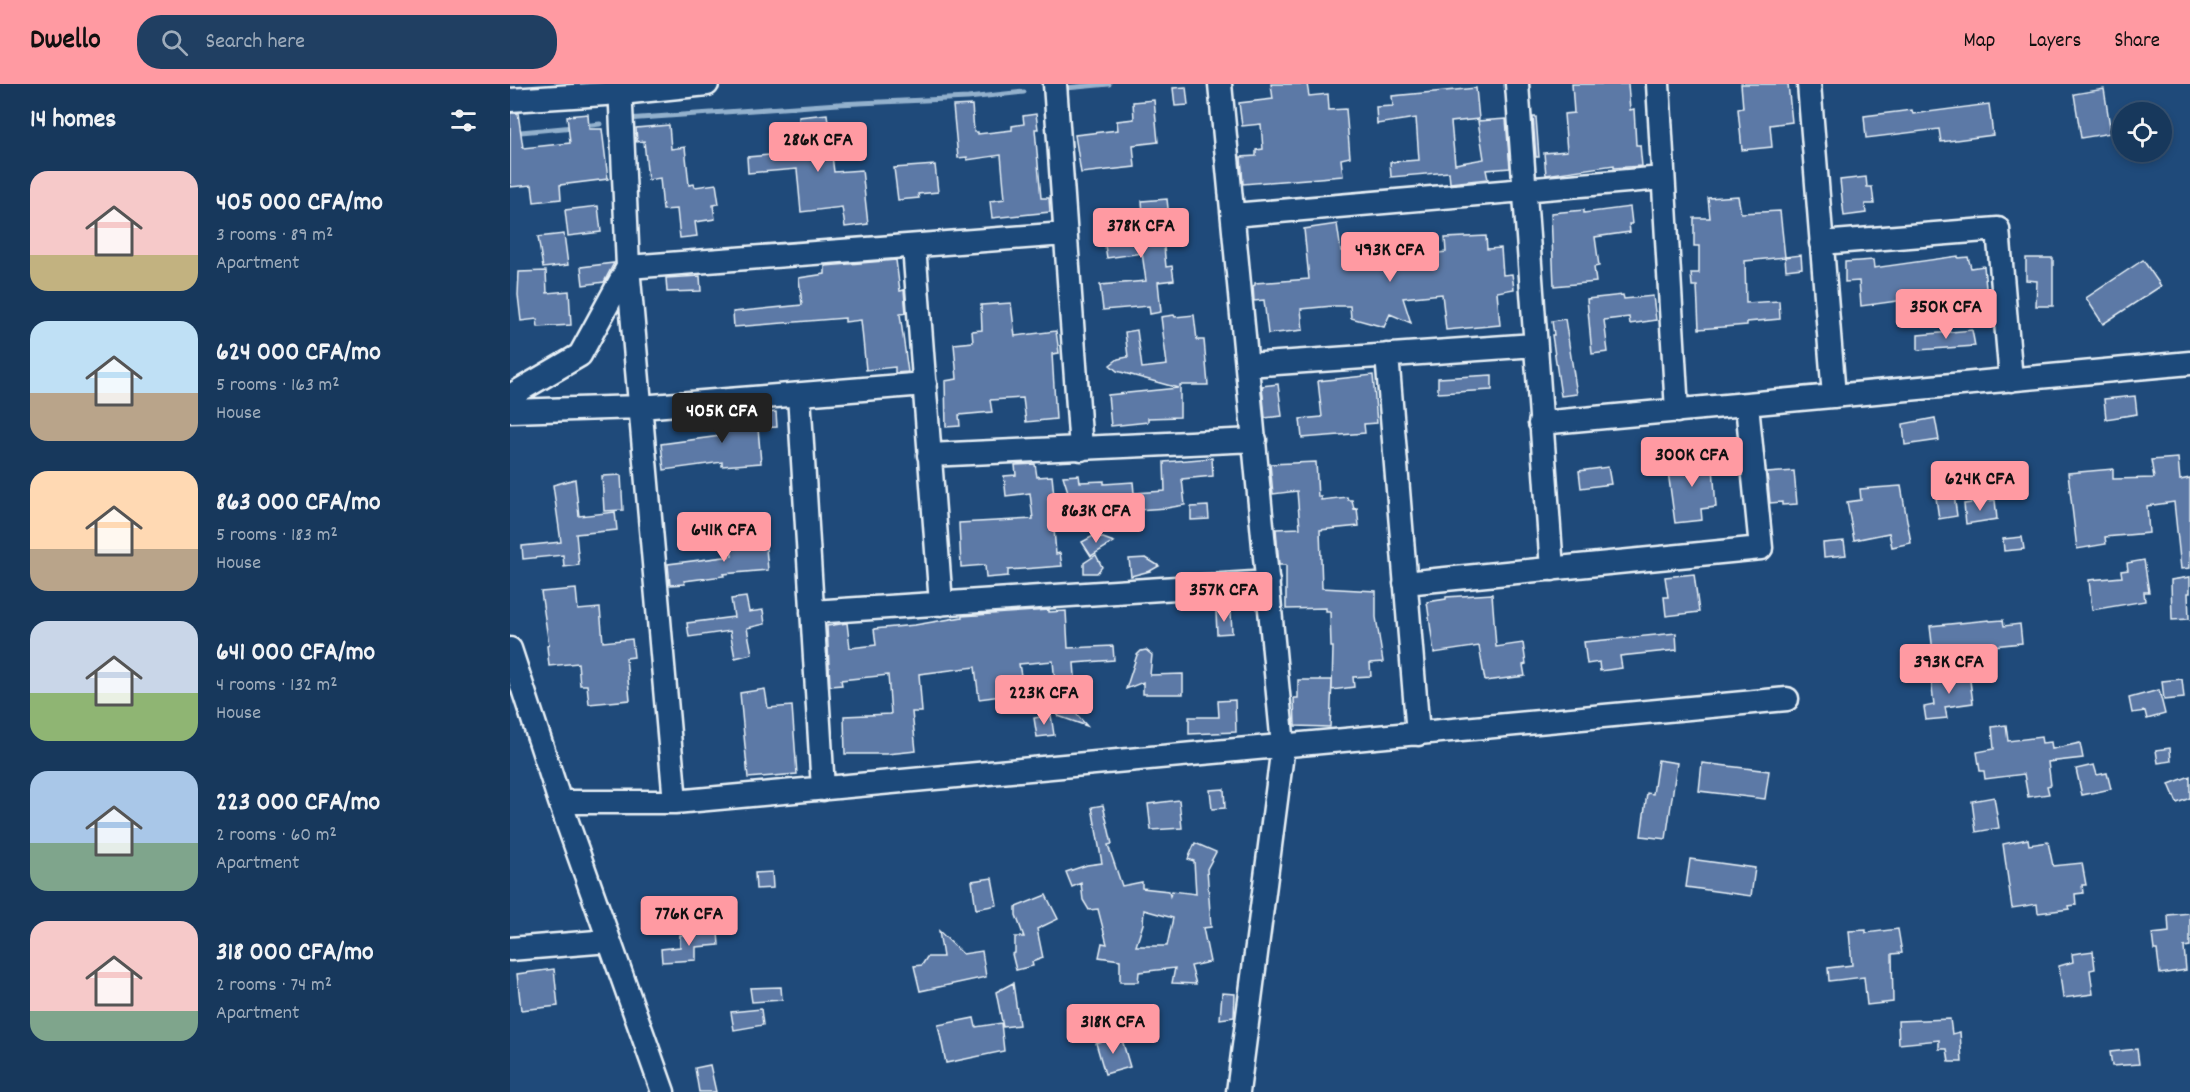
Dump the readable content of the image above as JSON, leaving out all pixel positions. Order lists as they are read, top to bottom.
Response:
{
  "page": {
    "header": "Dwello",
    "search": "Search here",
    "nav": ["Map", "Layers", "Share"],
    "heading": "14 homes",
    "price": [
      "286K CFA",
      "378K CFA",
      "493K CFA",
      "350K CFA",
      "405K CFA",
      "300K CFA",
      "624K CFA",
      "863K CFA",
      "641K CFA",
      "357K CFA",
      "393K CFA",
      "223K CFA",
      "776K CFA",
      "318K CFA"
    ],
    "list": [
      {
        "name": "405 000 CFA/mo",
        "note": "3 rooms · 89 m² · Apartment"
      },
      {
        "name": "624 000 CFA/mo",
        "note": "5 rooms · 163 m² · House"
      },
      {
        "name": "863 000 CFA/mo",
        "note": "5 rooms · 183 m² · House"
      },
      {
        "name": "641 000 CFA/mo",
        "note": "4 rooms · 132 m² · House"
      },
      {
        "name": "223 000 CFA/mo",
        "note": "2 rooms · 60 m² · Apartment"
      },
      {
        "name": "318 000 CFA/mo",
        "note": "2 rooms · 74 m² · Apartment"
      }
    ]
  }
}
